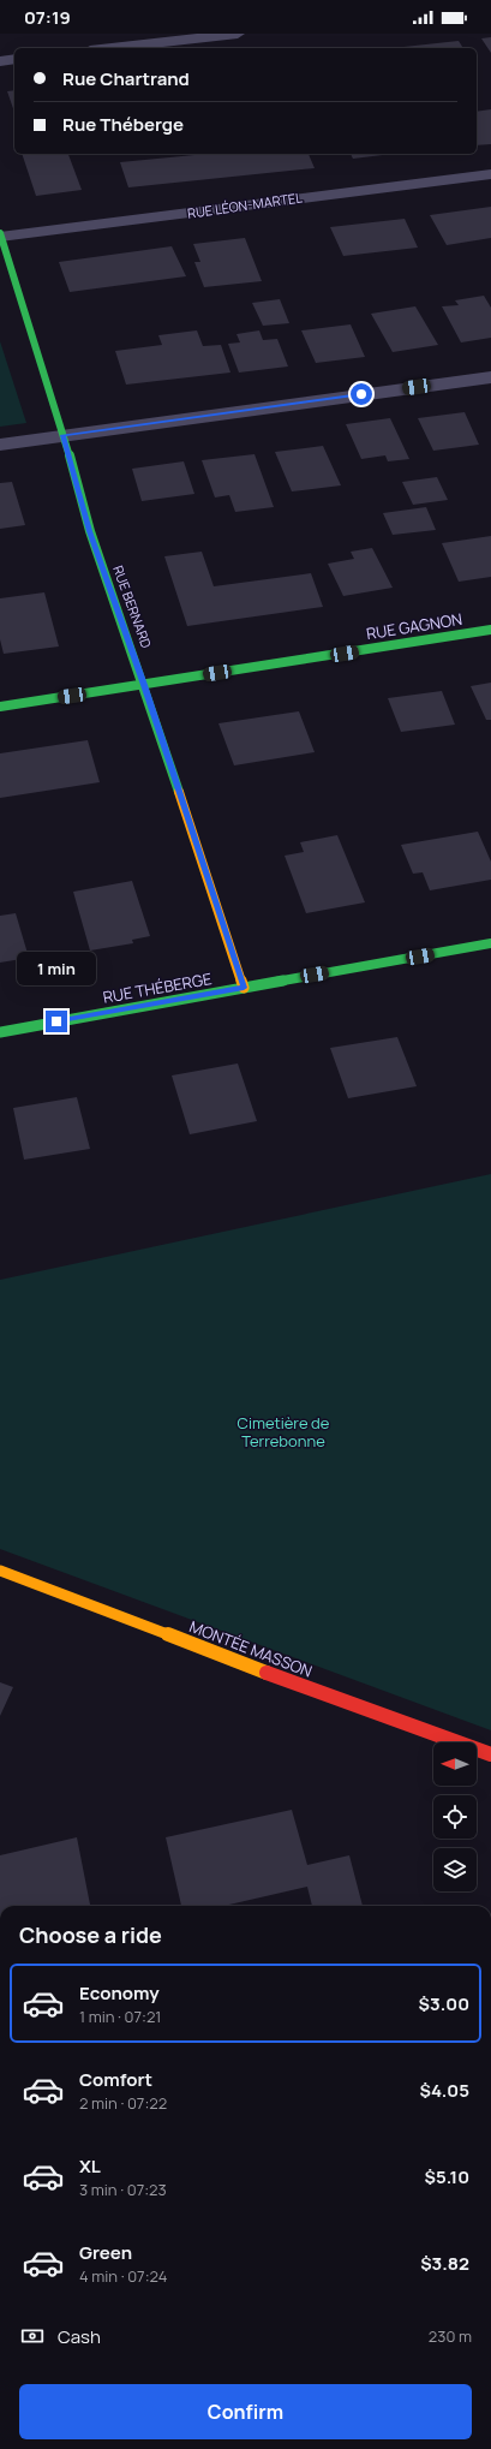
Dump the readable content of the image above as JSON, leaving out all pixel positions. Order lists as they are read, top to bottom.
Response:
{
  "streets": {
    "street": [
      "RUE LÉON-MARTEL",
      "RUE BERNARD",
      "RUE GAGNON",
      "RUE THÉBERGE",
      "MONTÉE MASSON"
    ]
  },
  "crossings": [
    ["RUE LÉON-MARTEL", "RUE BERNARD"],
    ["RUE BERNARD", "RUE GAGNON"],
    ["RUE BERNARD", "RUE THÉBERGE"]
  ],
  "parks": ["Cimetière de Terrebonne"],
  "north": "left",
  "page": {
    "status": "07:19",
    "banner": ["Rue Chartrand", "Rue Théberge"],
    "bubble": "1 min",
    "heading": "Choose a ride",
    "list": [
      {
        "name": "Economy",
        "note": "1 min · 07:21",
        "value": "$3.00"
      },
      {
        "name": "Comfort",
        "note": "2 min · 07:22",
        "value": "$4.05"
      },
      {
        "name": "XL",
        "note": "3 min · 07:23",
        "value": "$5.10"
      },
      {
        "name": "Green",
        "note": "4 min · 07:24",
        "value": "$3.82"
      }
    ],
    "pay": ["Cash", "230 m"],
    "buttons": "Confirm"
  }
}
